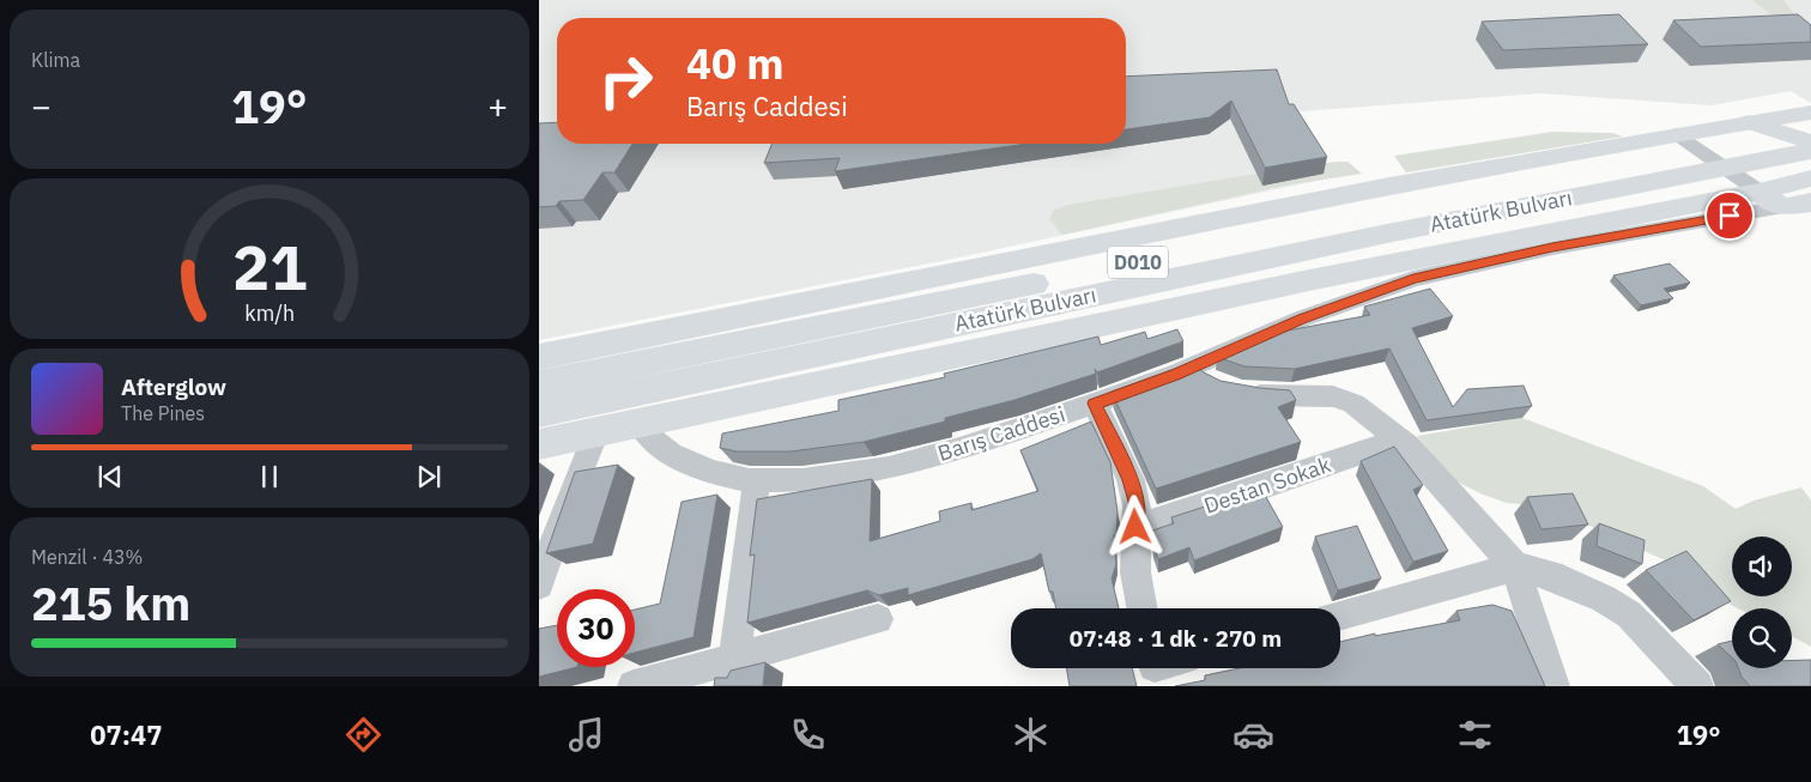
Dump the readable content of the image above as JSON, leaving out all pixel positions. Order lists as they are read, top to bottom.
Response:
{
  "streets": {
    "main road": ["Atatürk Bulvarı", "D010"],
    "street": ["Barış Caddesi", "Destan Sokak"]
  },
  "crossings": [
    ["Atatürk Bulvarı", "D010"],
    ["Atatürk Bulvarı", "Barış Caddesi"],
    ["D010", "Barış Caddesi"]
  ],
  "page": {
    "tile": [
      "Klima",
      ["Menzil · 43%", "215 km"]
    ],
    "turn": ["40 m", "Barış Caddesi"],
    "heat": ["−", "19°", "+"],
    "song": ["Afterglow", "The Pines"],
    "limit": "30",
    "trip": "07:48 · 1 dk · 270 m",
    "tabs": ["07:47", "19°"],
    "gauge": ["21", "km/h"]
  }
}
